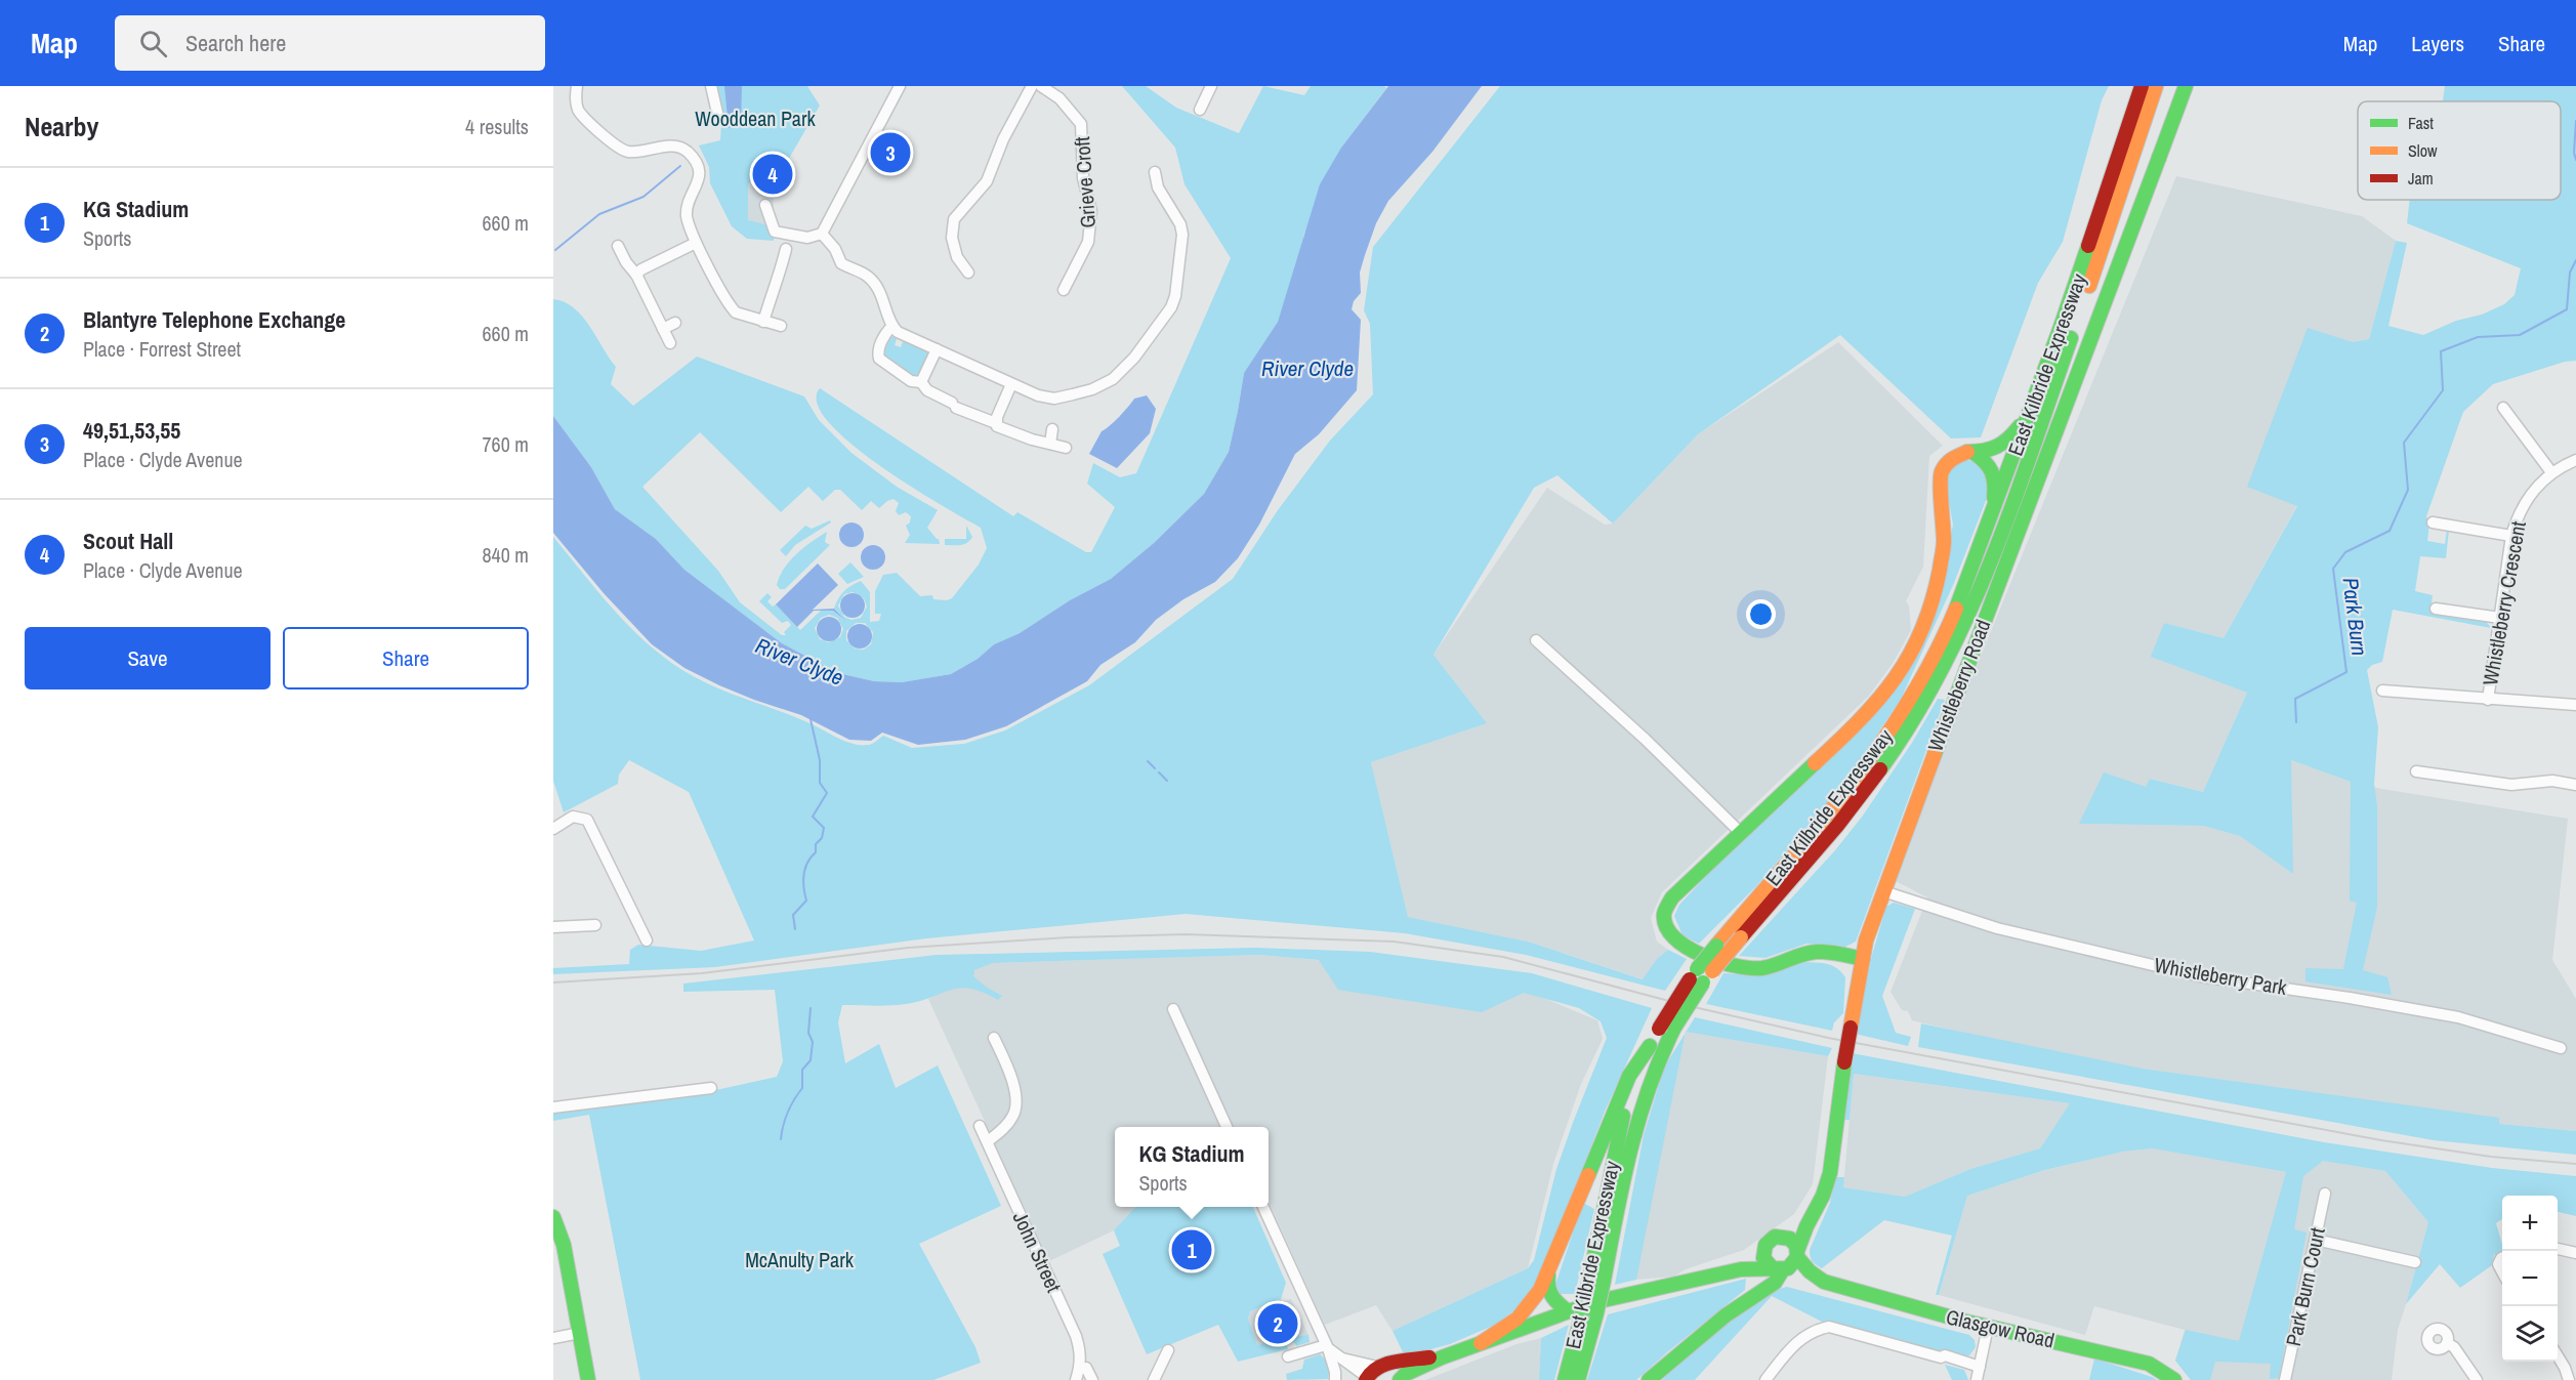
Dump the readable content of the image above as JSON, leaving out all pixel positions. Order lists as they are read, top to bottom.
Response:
{
  "streets": {
    "main road": ["East Kilbride Expressway", "Whistleberry Road", "Glasgow Road"],
    "street": [
      "Grieve Croft",
      "Whistleberry Crescent",
      "Whistleberry Park",
      "John Street",
      "Park Burn Court"
    ]
  },
  "crossings": [
    ["Whistleberry Road", "Whistleberry Park"],
    ["Whistleberry Road", "Glasgow Road"]
  ],
  "water": ["River Clyde", "Park Burn"],
  "parks": ["Wooddean Park", "McAnulty Park"],
  "legend": ["Fast", "Slow", "Jam"],
  "page": {
    "header": "Map",
    "search": "Search here",
    "nav": ["Map", "Layers", "Share"],
    "heading": ["Nearby", "4 results"],
    "pins": [
      "3",
      "4",
      "1",
      "2"
    ],
    "list": [
      {
        "mark": "1",
        "name": "KG Stadium",
        "note": "Sports",
        "value": "660 m"
      },
      {
        "mark": "2",
        "name": "Blantyre Telephone Exchange",
        "note": "Place · Forrest Street",
        "value": "660 m"
      },
      {
        "mark": "3",
        "name": "49,51,53,55",
        "note": "Place · Clyde Avenue",
        "value": "760 m"
      },
      {
        "mark": "4",
        "name": "Scout Hall",
        "note": "Place · Clyde Avenue",
        "value": "840 m"
      }
    ],
    "buttons": ["Save", "Share"],
    "popup": ["KG Stadium", "Sports"],
    "map_buttons": ["+", "−"]
  }
}
